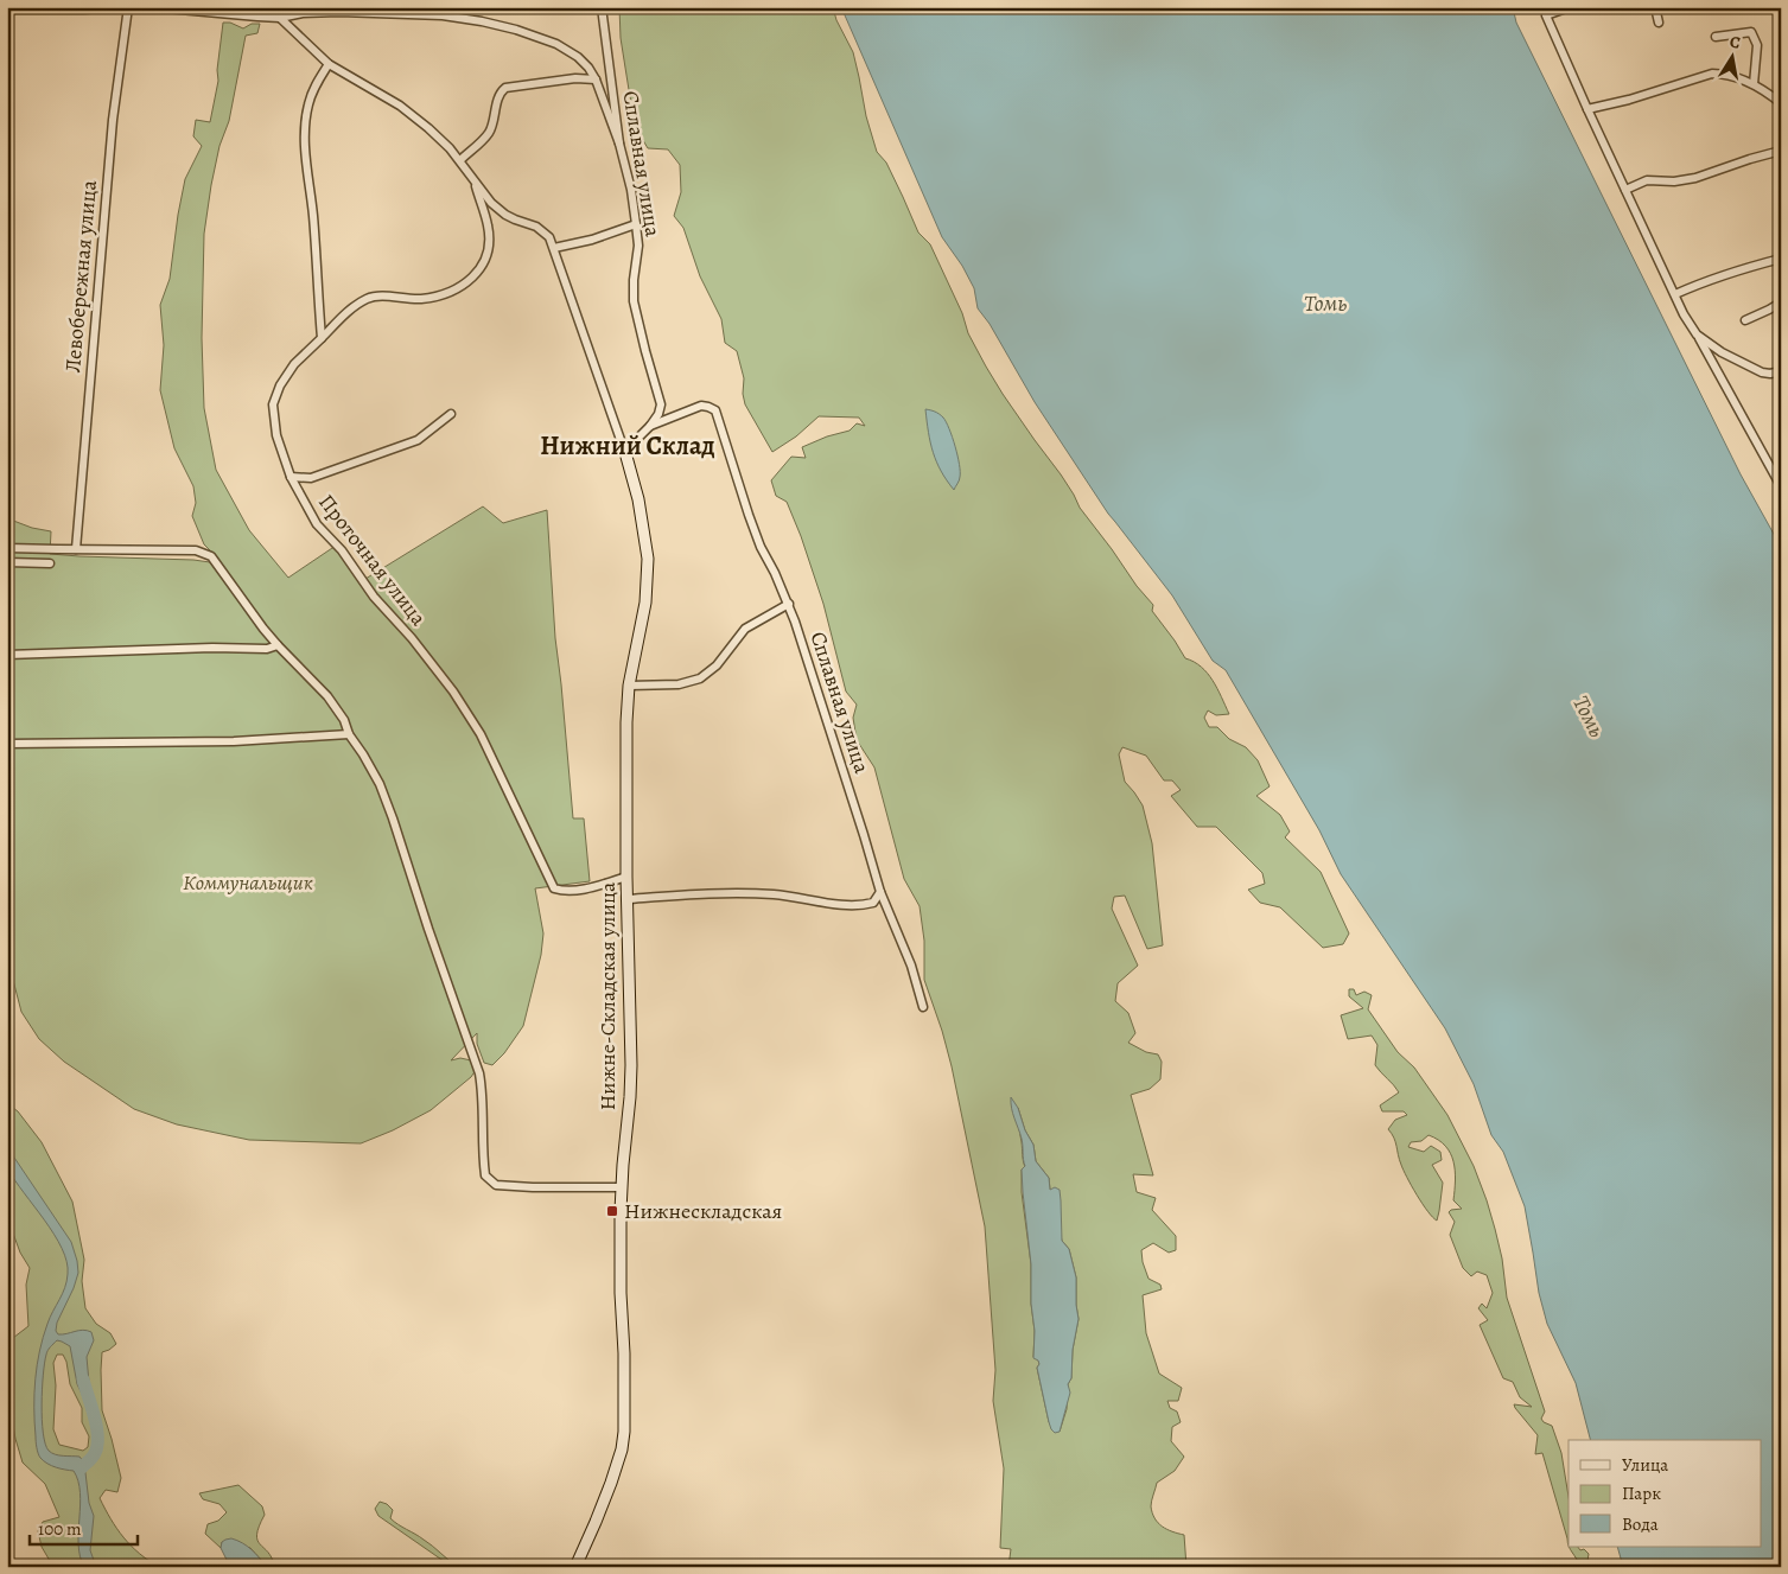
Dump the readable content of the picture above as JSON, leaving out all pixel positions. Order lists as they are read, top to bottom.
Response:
{
  "streets": {
    "street": [
      "Сплавная улица",
      "Левобережная улица",
      "Проточная улица",
      "Нижне-Складская улица"
    ]
  },
  "crossings": [
    ["Проточная улица", "Нижне-Складская улица"]
  ],
  "districts": ["Нижний Склад"],
  "water": ["Томь"],
  "parks": ["Коммунальщик"],
  "places": {
    "transit": ["Нижнескладская"]
  },
  "legend": ["Улица", "Парк", "Вода"],
  "scale_bar": "100 m",
  "north": "top"
}
